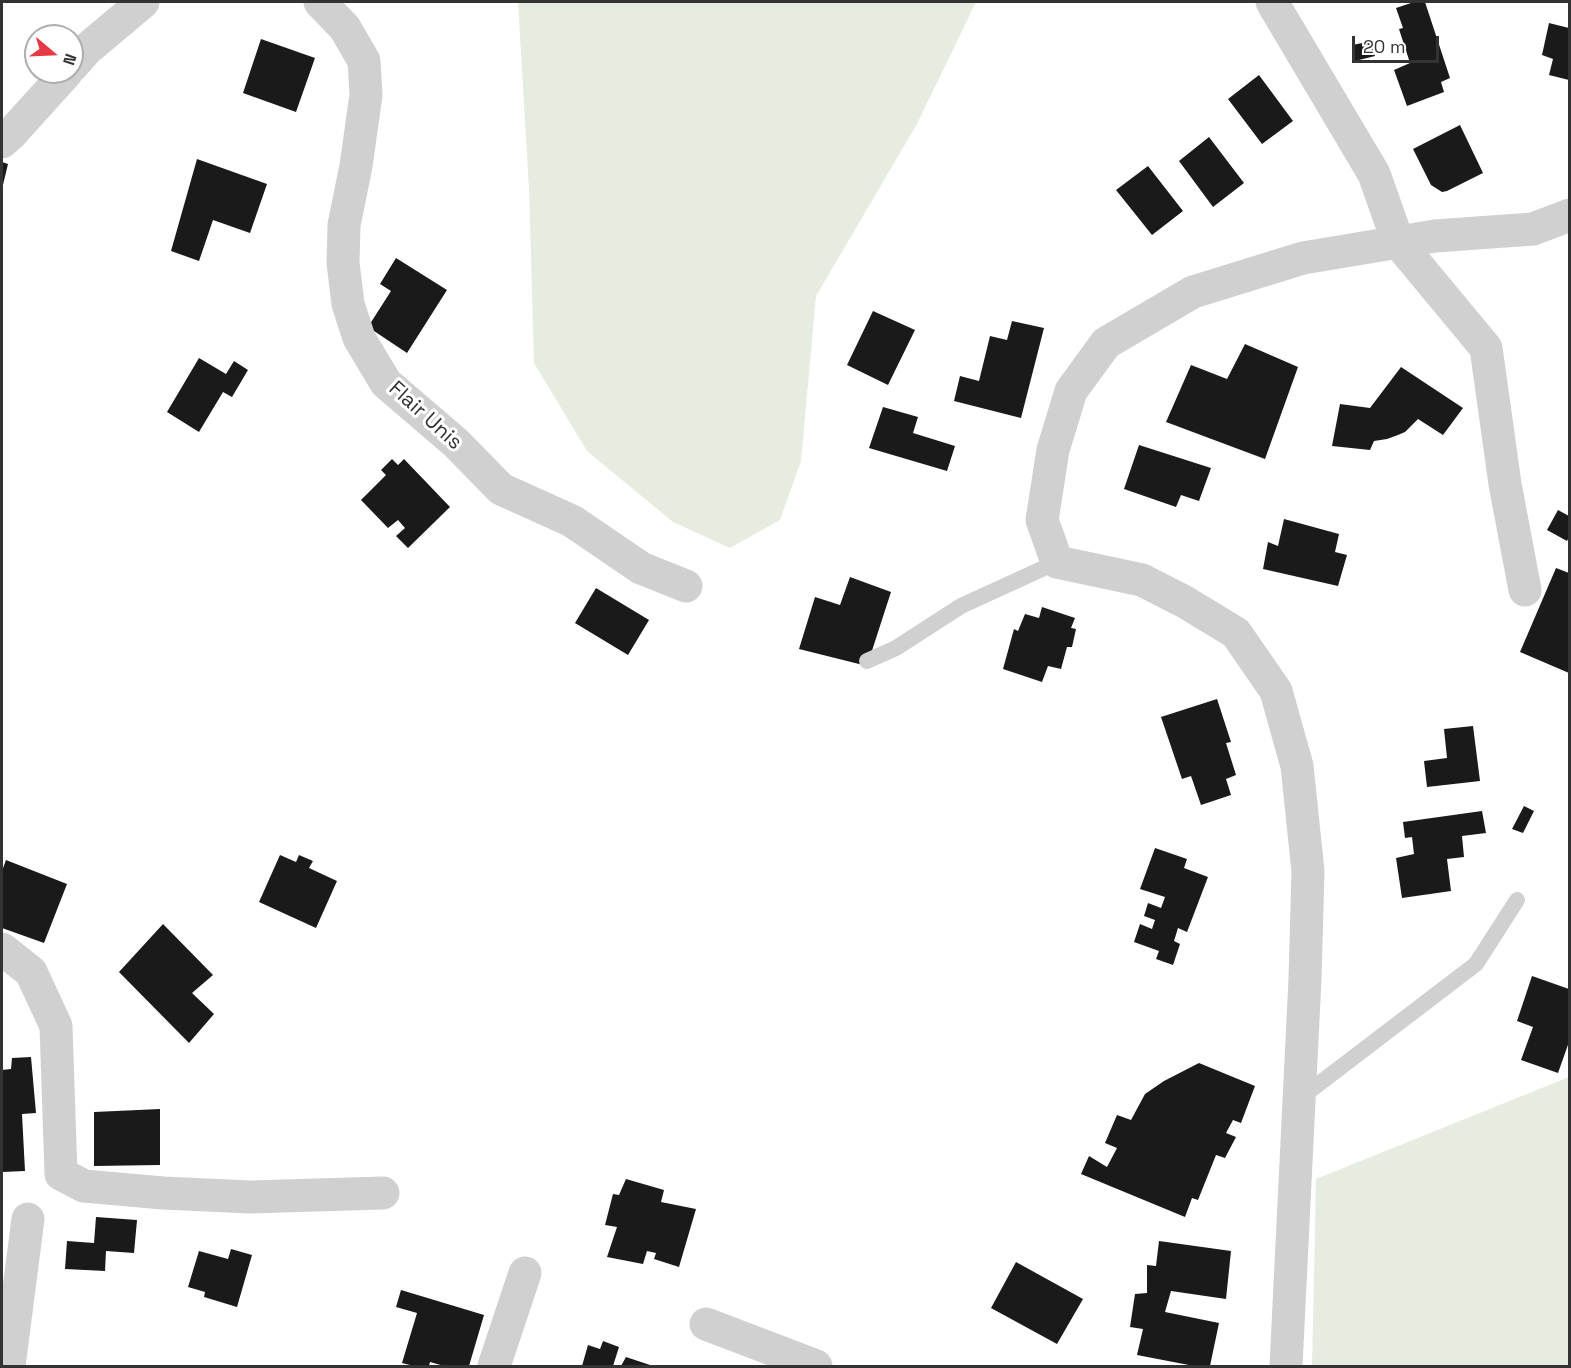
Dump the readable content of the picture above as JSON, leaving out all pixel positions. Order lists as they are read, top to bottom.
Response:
{
  "streets": {
    "street": ["Flair Unis"]
  },
  "scale_bar": "20 m",
  "north": "right"
}
